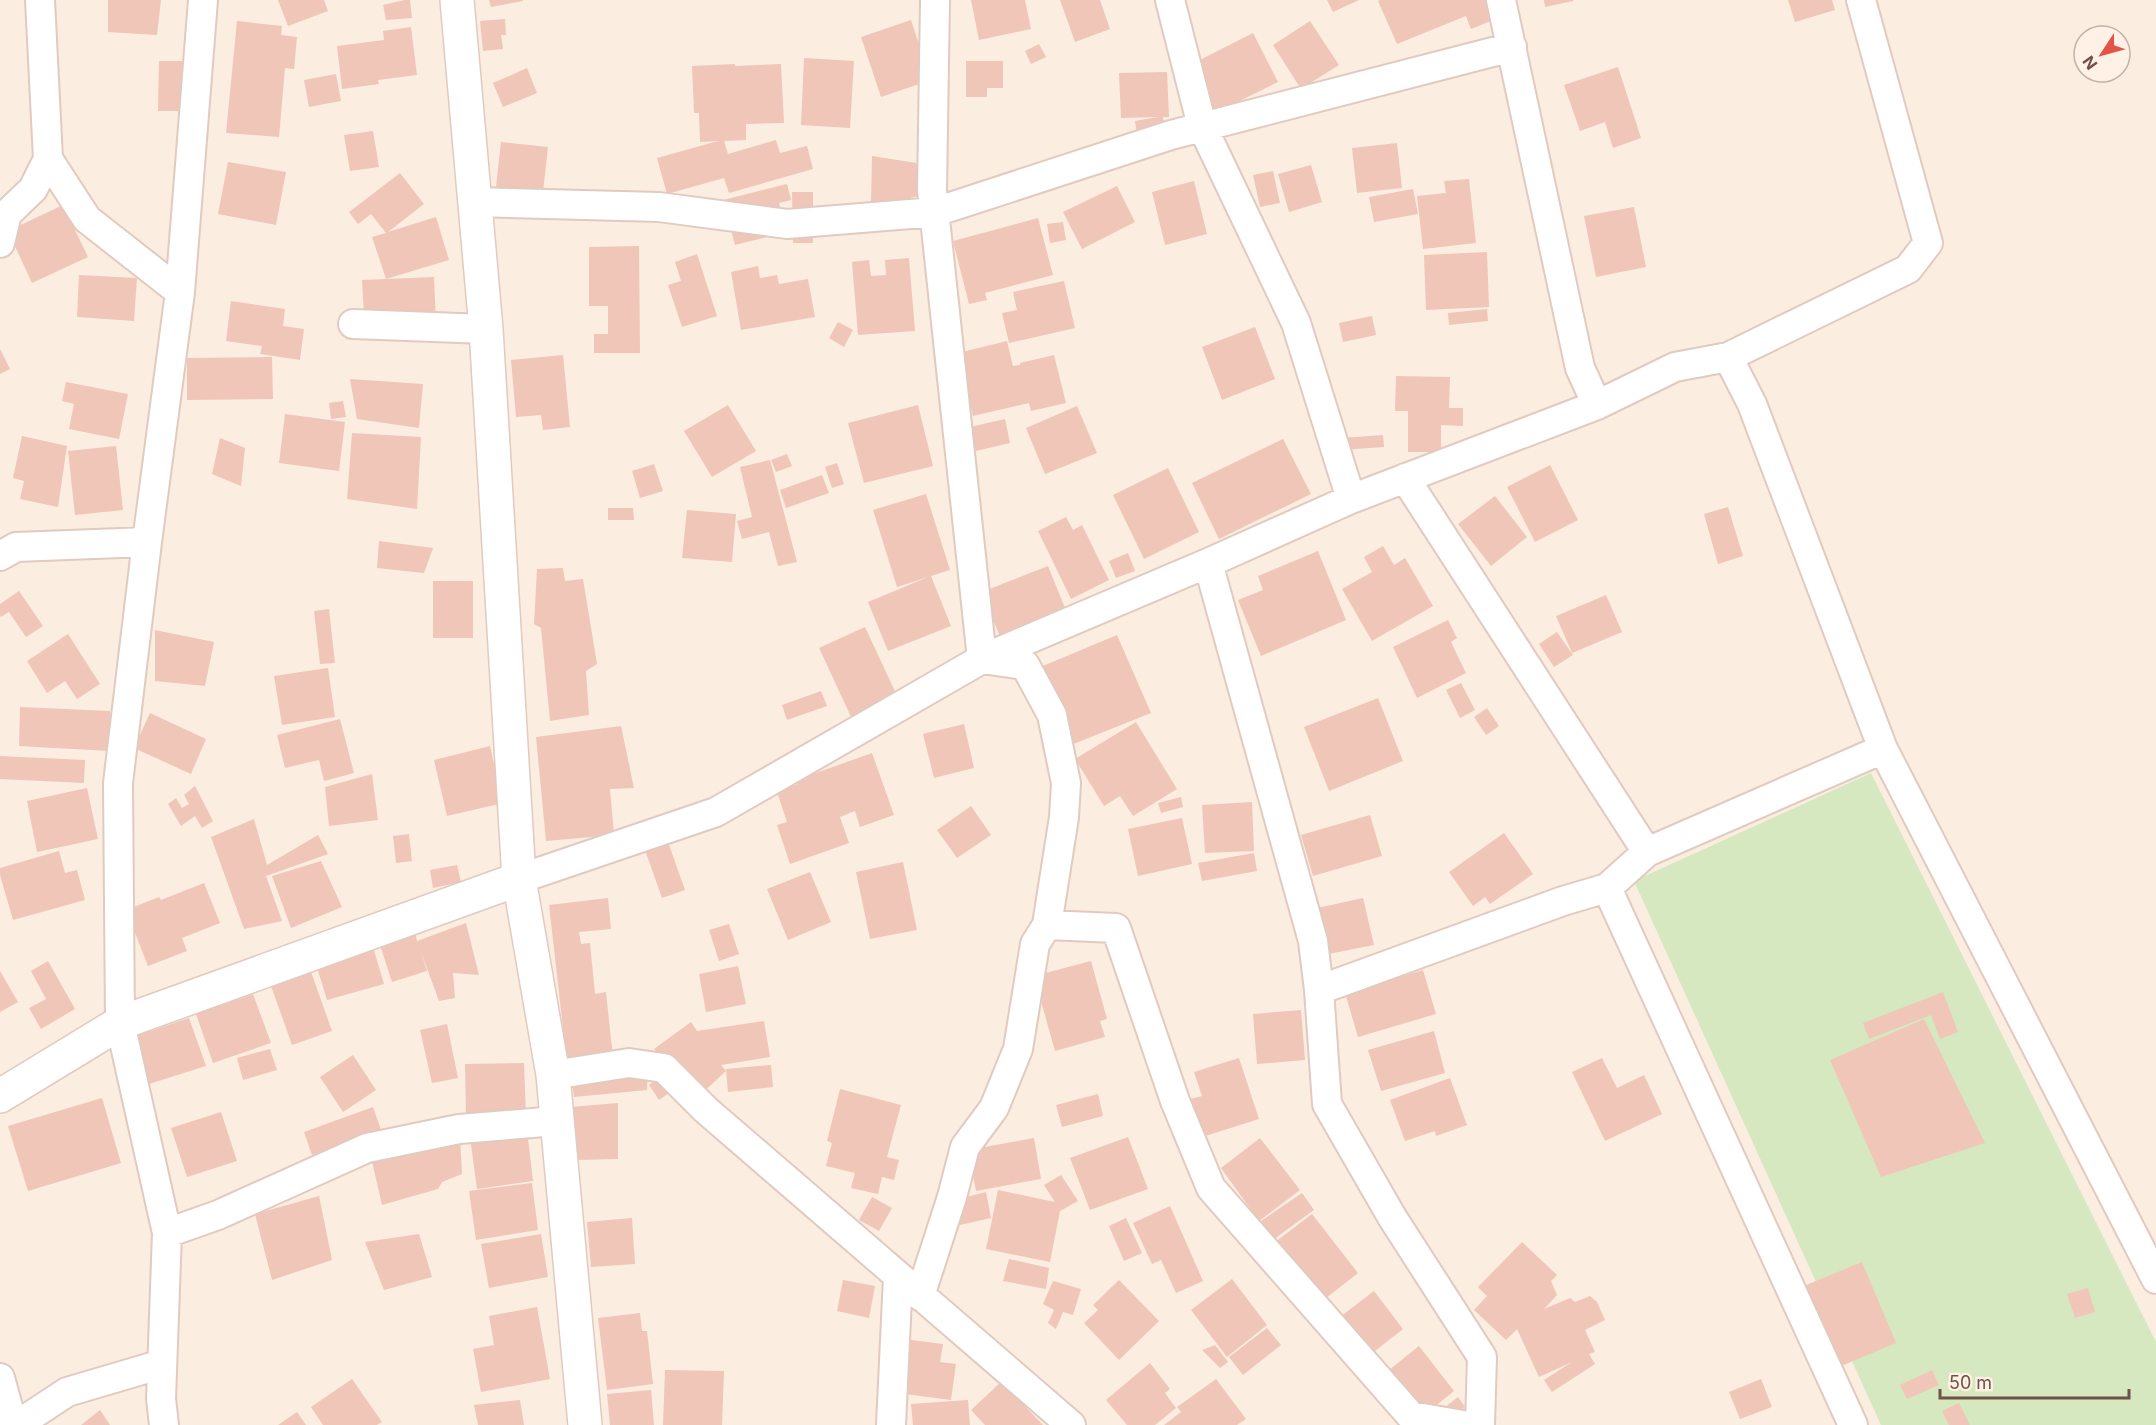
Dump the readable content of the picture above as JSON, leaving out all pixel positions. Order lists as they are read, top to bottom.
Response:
{
  "scale_bar": "50 m",
  "north": "bottom left"
}
